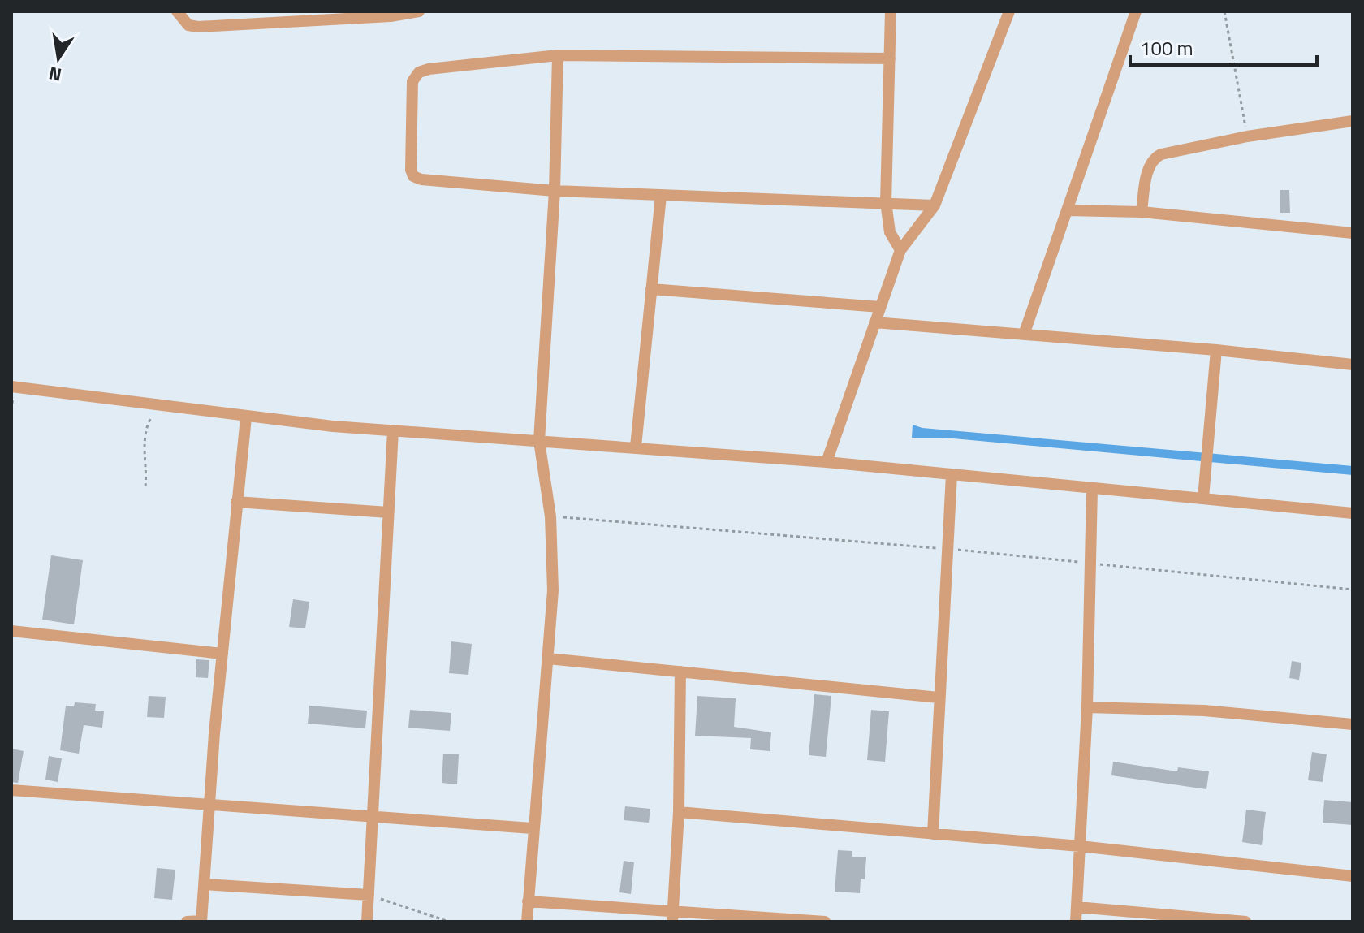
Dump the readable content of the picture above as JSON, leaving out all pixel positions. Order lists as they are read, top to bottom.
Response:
{
  "scale_bar": "100 m",
  "north": "bottom"
}
